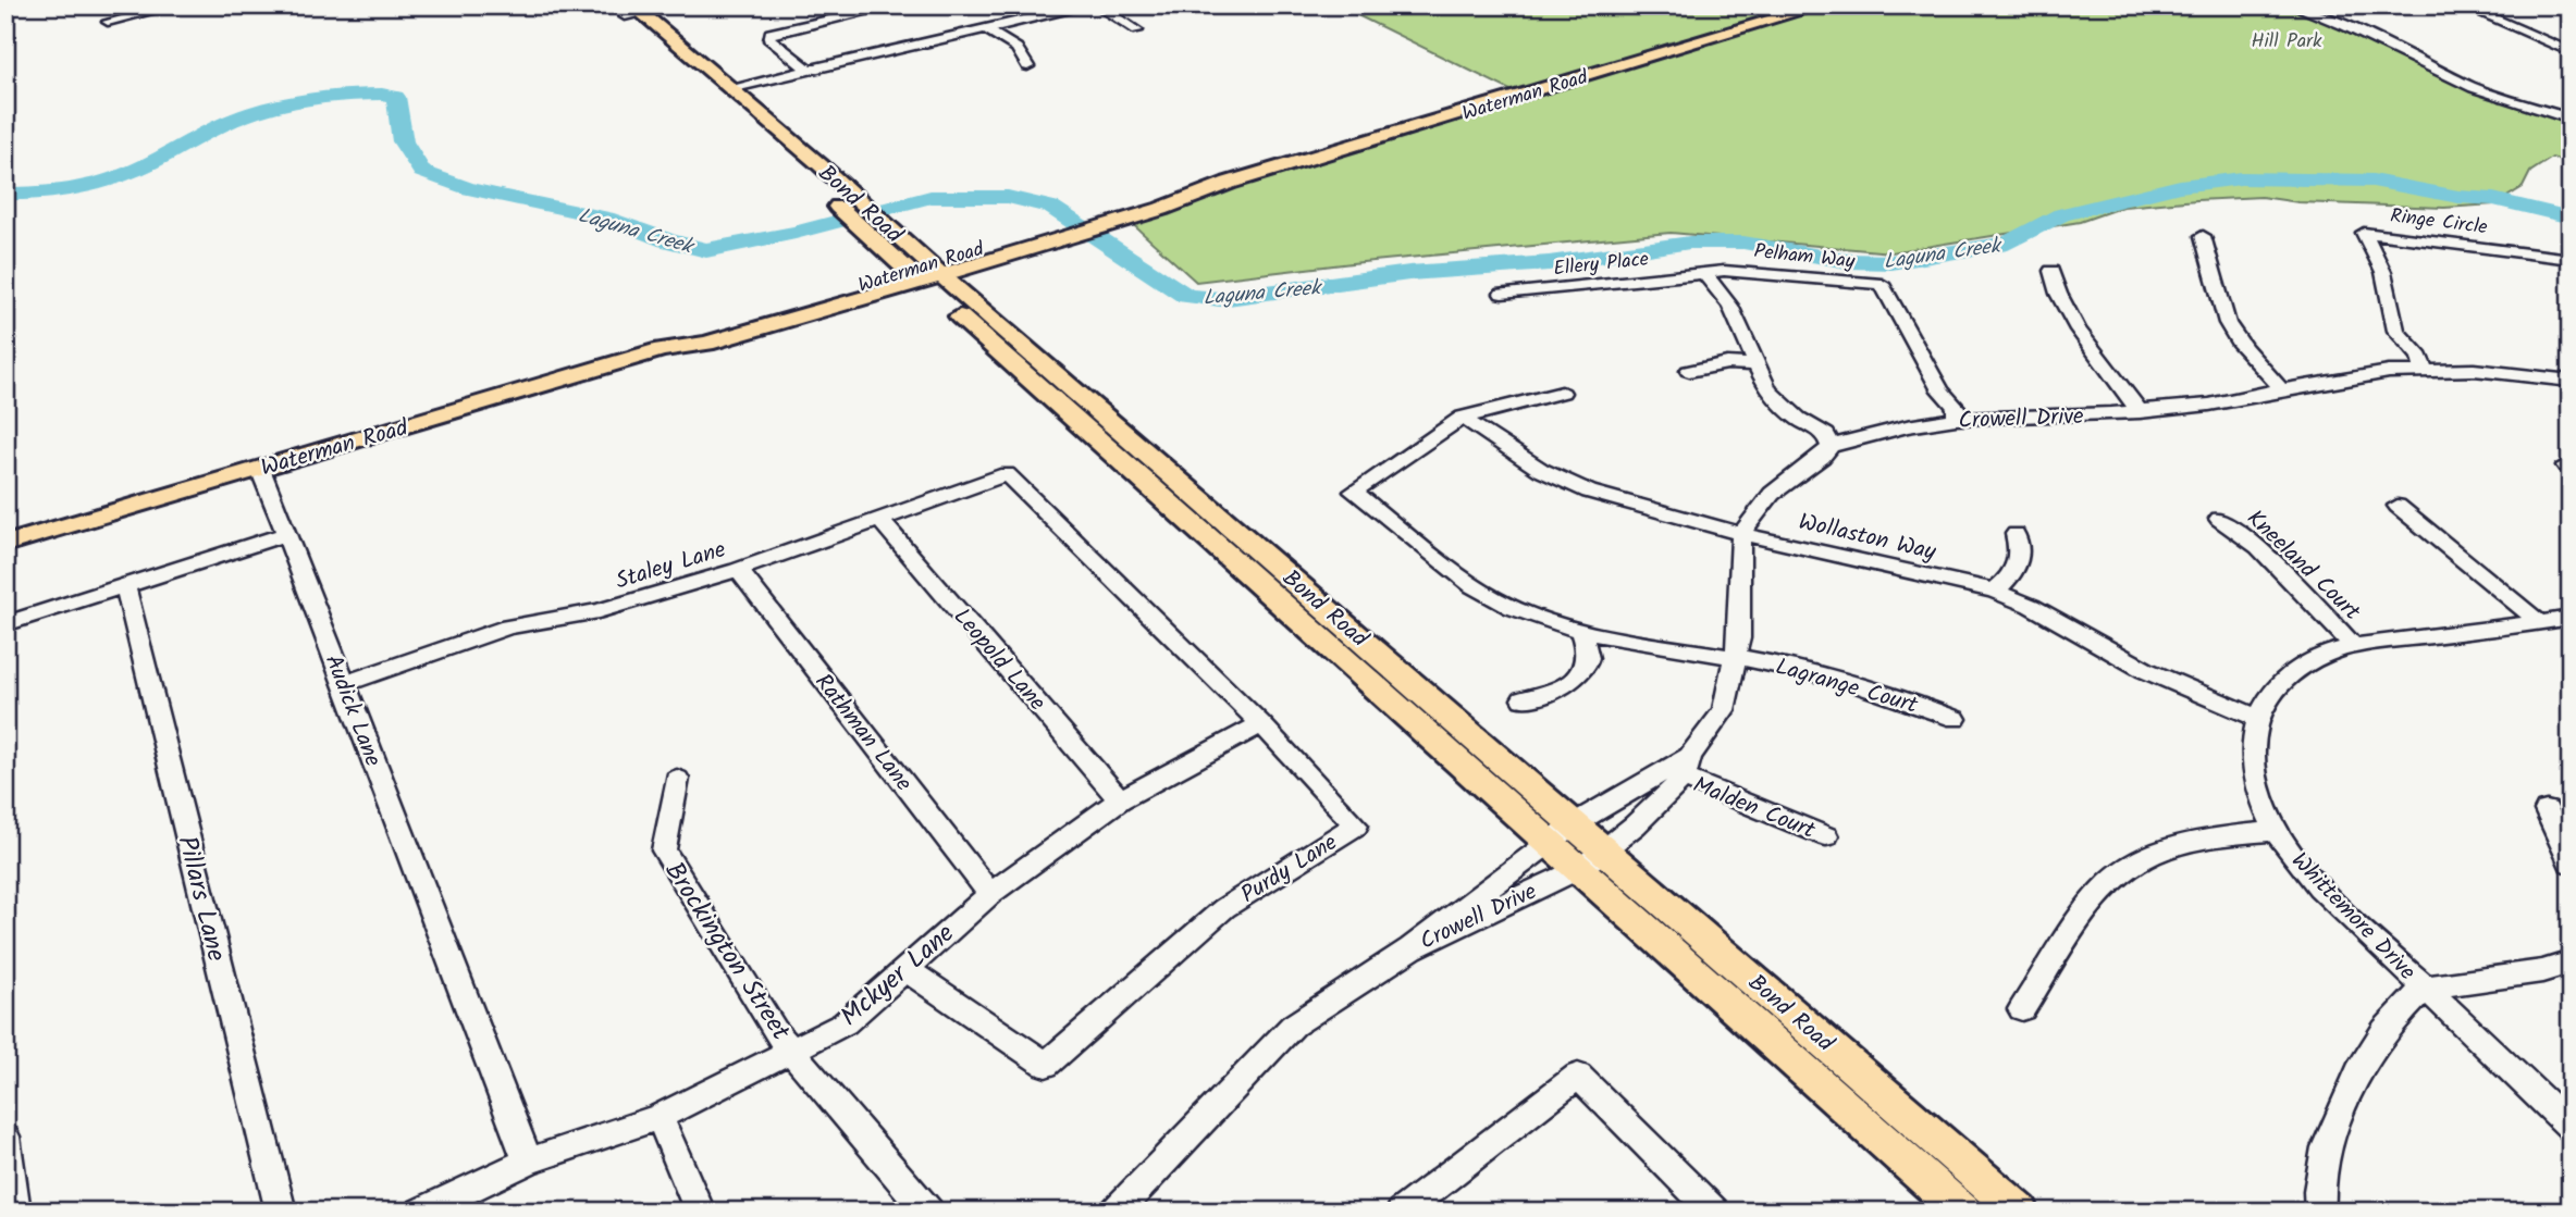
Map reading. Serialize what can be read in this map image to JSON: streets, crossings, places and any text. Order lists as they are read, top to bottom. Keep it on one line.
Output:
{"streets":{"main road":["Waterman Road","Bond Road"],"street":["Ringe Circle","Pelham Way","Ellery Place","Crowell Drive","Wollaston Way","Staley Lane","Kneeland Court","Leopold Lane","Lagrange Court","Audick Lane","Rathman Lane","Malden Court","Purdy Lane","Pillars Lane","Whittemore Drive","Brockington Street","Mckyer Lane"]},"crossings":[["Waterman Road","Bond Road"],["Waterman Road","Audick Lane"],["Bond Road","Crowell Drive"],["Ringe Circle","Crowell Drive"],["Pelham Way","Ellery Place"],["Pelham Way","Crowell Drive"],["Crowell Drive","Wollaston Way"],["Crowell Drive","Lagrange Court"],["Crowell Drive","Malden Court"],["Wollaston Way","Lagrange Court"],["Wollaston Way","Whittemore Drive"],["Staley Lane","Leopold Lane"],["Staley Lane","Audick Lane"],["Staley Lane","Rathman Lane"],["Staley Lane","Purdy Lane"],["Kneeland Court","Whittemore Drive"],["Leopold Lane","Mckyer Lane"],["Audick Lane","Mckyer Lane"],["Rathman Lane","Mckyer Lane"],["Purdy Lane","Mckyer Lane"],["Brockington Street","Mckyer Lane"]],"water":["Laguna Creek"],"parks":["Hill Park"]}
